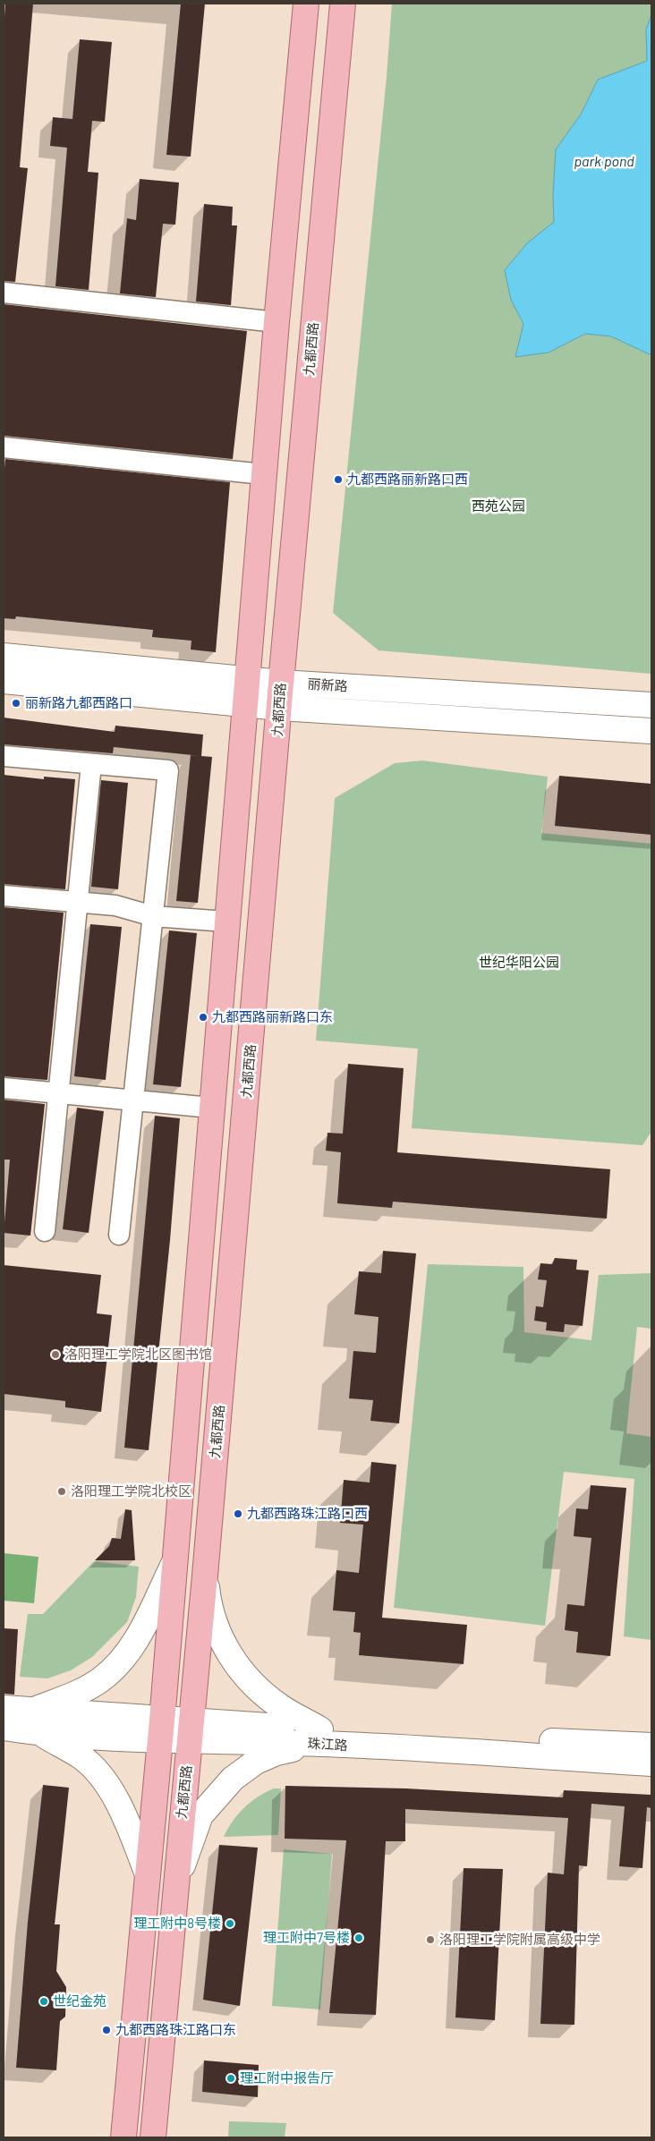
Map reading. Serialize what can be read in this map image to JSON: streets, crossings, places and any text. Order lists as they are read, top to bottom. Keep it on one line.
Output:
{"streets":{"main road":["九都西路","丽新路","珠江路"]},"crossings":[["九都西路","丽新路"],["九都西路","珠江路"]],"water":["park pond"],"parks":["西苑公园","世纪华阳公园"],"places":["九都西路丽新路口西","丽新路九都西路口","九都西路丽新路口东","洛阳理工学院北区图书馆","洛阳理工学院北校区","九都西路珠江路口西","理工附中8号楼","理工附中7号楼","洛阳理工学院附属高级中学","世纪金苑","九都西路珠江路口东","理工附中报告厅"]}
